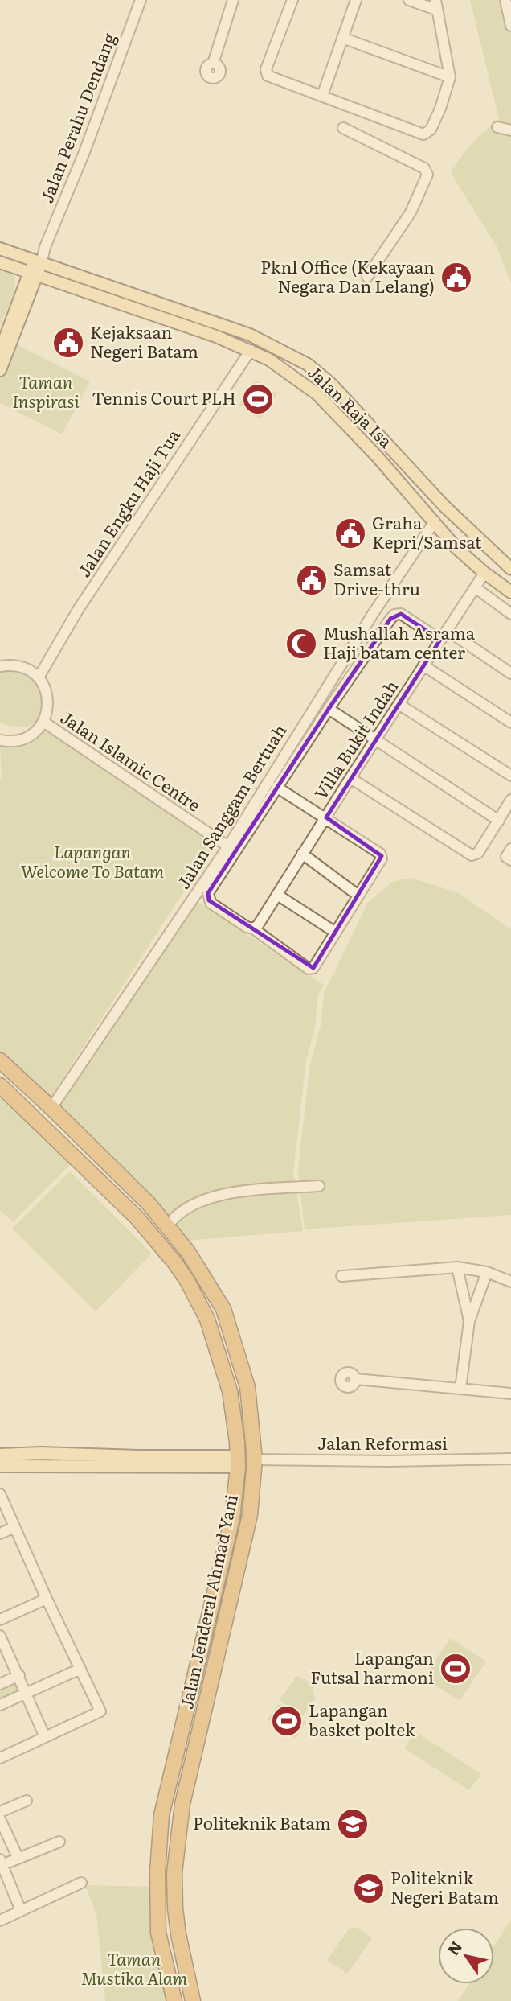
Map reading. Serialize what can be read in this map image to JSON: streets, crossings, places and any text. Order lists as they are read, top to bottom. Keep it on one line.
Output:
{"streets":{"highway":["Jalan Jenderal Ahmad Yani"],"main road":["Jalan Raja Isa"],"street":["Jalan Perahu Dendang","Jalan Engku Haji Tua","Villa Bukit Indah","Jalan Islamic Centre","Jalan Sanggam Bertuah","Jalan Reformasi"]},"crossings":[["Jalan Perahu Dendang","Jalan Raja Isa"],["Jalan Raja Isa","Jalan Engku Haji Tua"],["Jalan Raja Isa","Villa Bukit Indah"],["Jalan Raja Isa","Jalan Sanggam Bertuah"],["Jalan Islamic Centre","Jalan Sanggam Bertuah"],["Jalan Sanggam Bertuah","Jalan Jenderal Ahmad Yani"],["Jalan Reformasi","Jalan Jenderal Ahmad Yani"]],"parks":["Taman Inspirasi","Lapangan Welcome To Batam","Taman Mustika Alam"],"places":{"public building":["Pknl Office (Kekayaan Negara Dan Lelang)","Kejaksaan Negeri Batam","Graha Kepri/Samsat","Samsat Drive-thru"],"sports":["Tennis Court PLH","Lapangan Futsal harmoni","Lapangan basket poltek"],"mosque":["Mushallah Asrama Haji batam center"],"school or university":["Politeknik Batam","Politeknik Negeri Batam"]},"north":"top left"}
